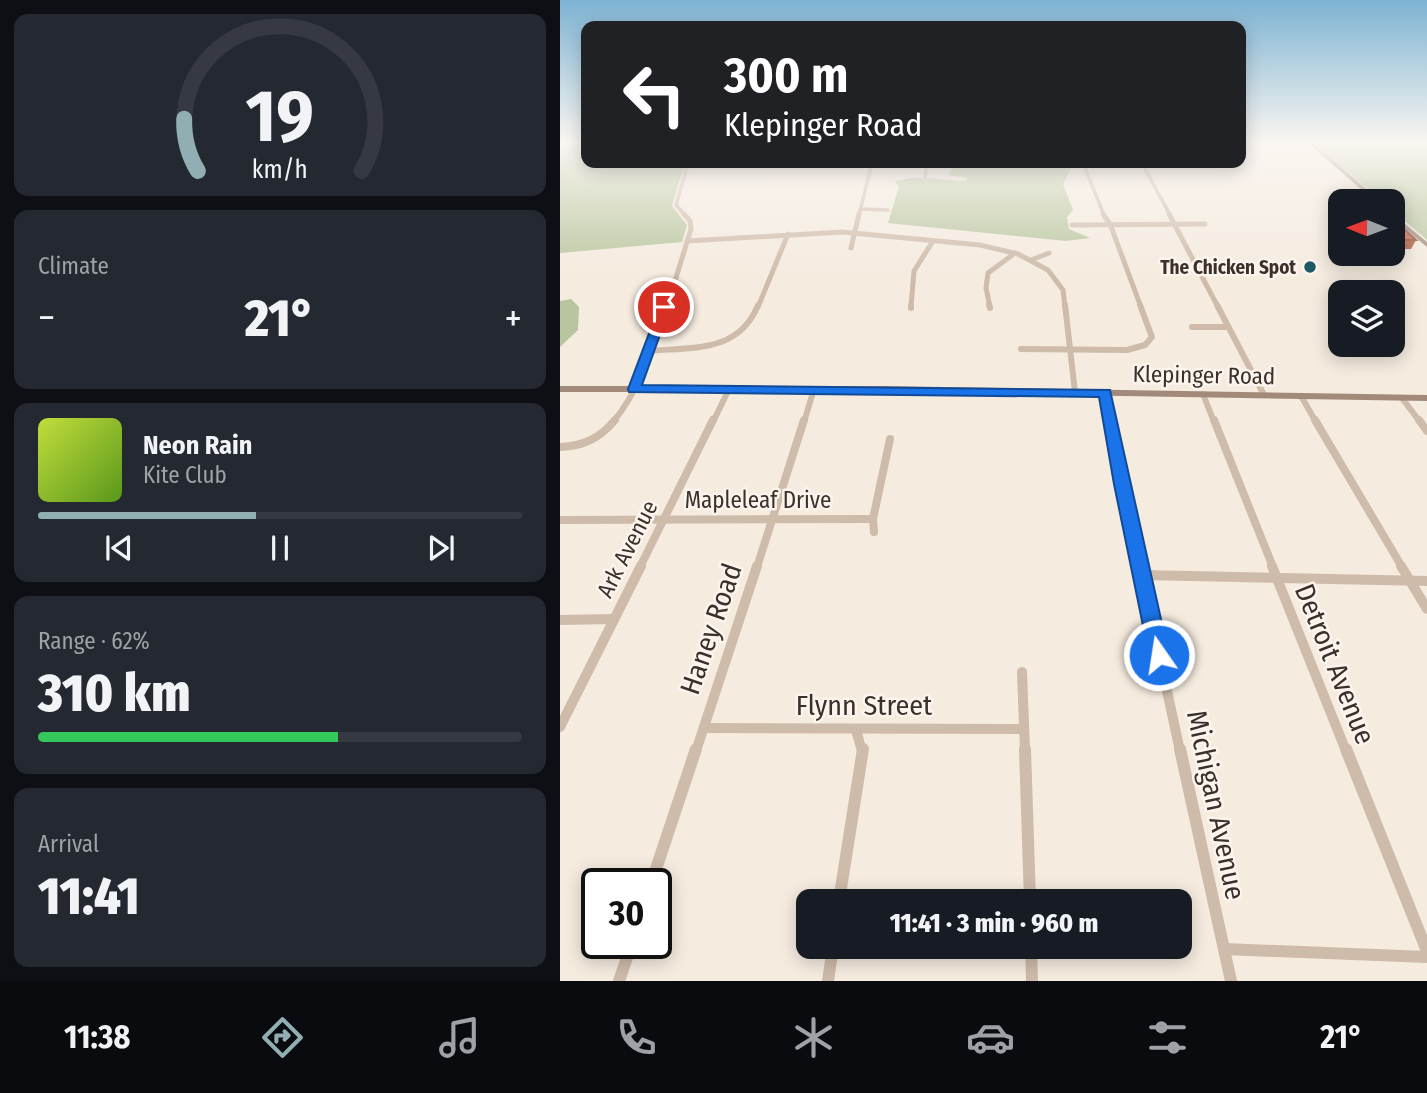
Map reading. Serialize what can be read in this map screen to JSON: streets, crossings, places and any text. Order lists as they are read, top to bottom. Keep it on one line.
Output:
{"streets":{"street":["Klepinger Road","Mapleleaf Drive","Ark Avenue","Haney Road","Detroit Avenue","Flynn Street","Michigan Avenue"]},"crossings":[["Klepinger Road","Ark Avenue"],["Klepinger Road","Haney Road"],["Klepinger Road","Detroit Avenue"],["Klepinger Road","Michigan Avenue"],["Mapleleaf Drive","Ark Avenue"],["Mapleleaf Drive","Haney Road"],["Haney Road","Flynn Street"]],"places":["The Chicken Spot"],"north":"left","page":{"turn":["300 m","Klepinger Road"],"tile":["Climate",["Range · 62%","310 km"],["Arrival","11:41"]],"heat":["−","21°","+"],"song":["Neon Rain","Kite Club"],"limit":"30","trip":"11:41 · 3 min · 960 m","tabs":["11:38","21°"],"gauge":["19","km/h"]}}
